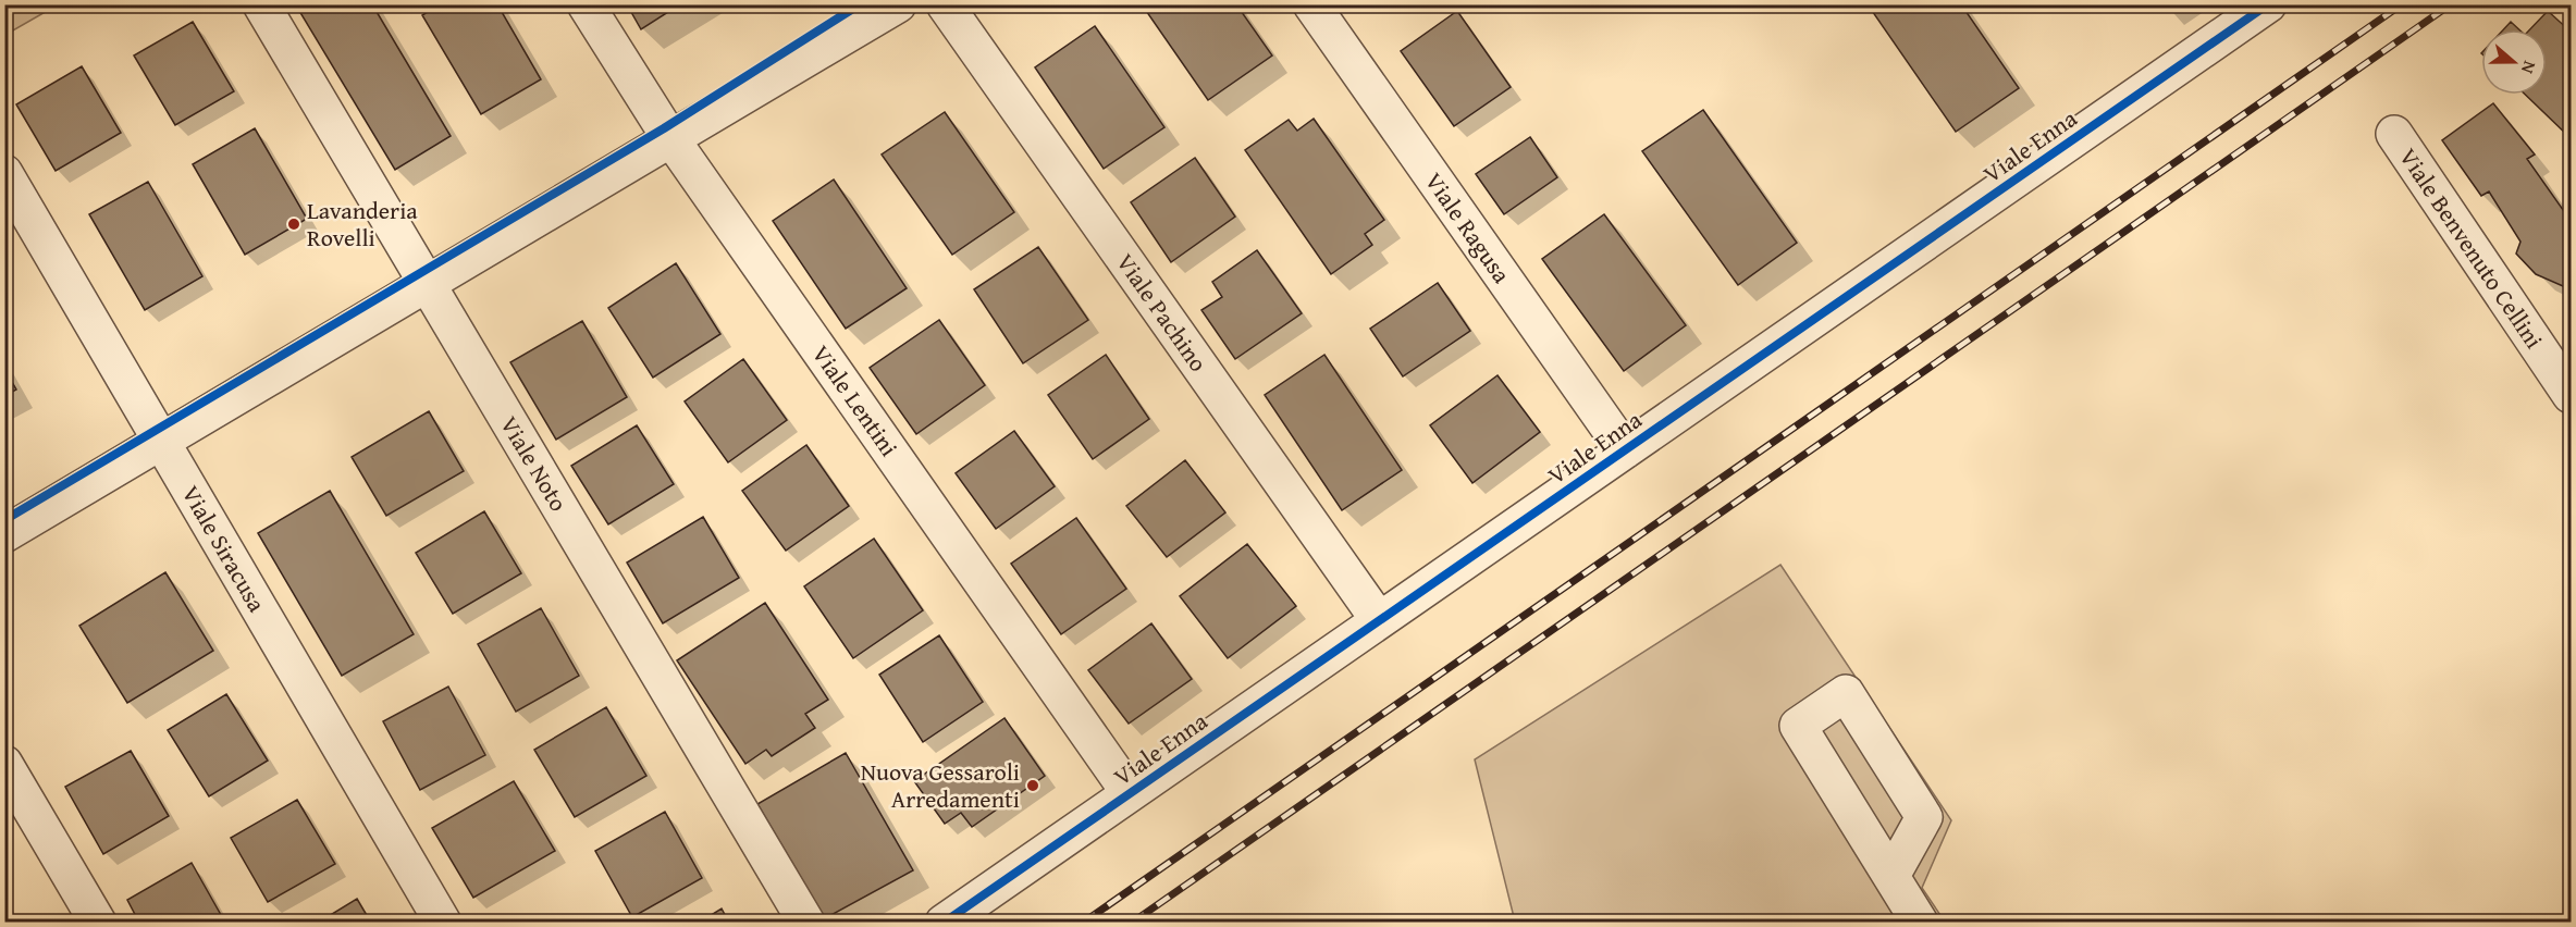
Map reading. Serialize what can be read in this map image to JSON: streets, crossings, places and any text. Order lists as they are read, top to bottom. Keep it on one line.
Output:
{"streets":{"street":["Viale Enna","Viale Ragusa","Viale Benvenuto Cellini","Viale Pachino","Viale Lentini","Viale Noto","Viale Siracusa"]},"crossings":[["Viale Enna","Viale Ragusa"],["Viale Enna","Viale Pachino"],["Viale Enna","Viale Lentini"]],"places":["Lavanderia Rovelli","Nuova Gessaroli Arredamenti"],"north":"right"}
